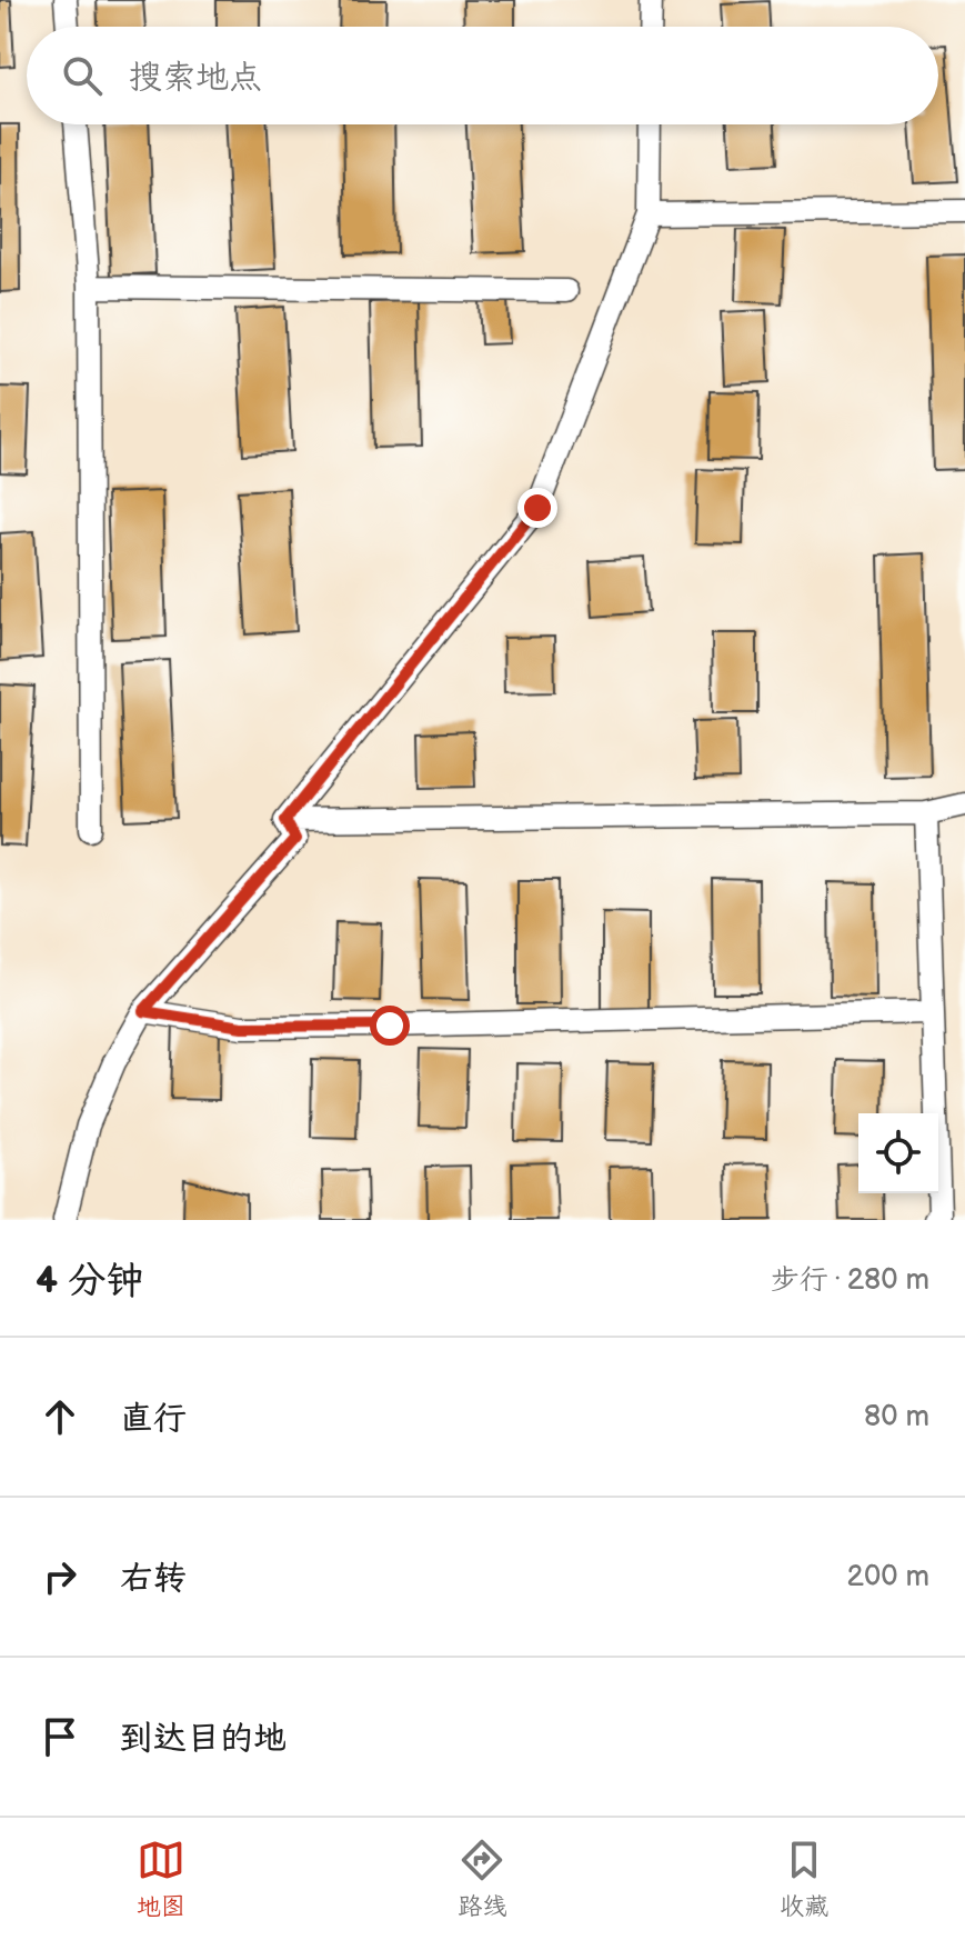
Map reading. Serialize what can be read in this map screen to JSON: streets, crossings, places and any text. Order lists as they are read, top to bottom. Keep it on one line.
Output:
{"page":{"search":"搜索地点","heading":["4 分钟","步行 · 280 m"],"list":[["直行","80 m"],["右转","200 m"],"到达目的地"],"nav":["地图","路线","收藏"]}}
